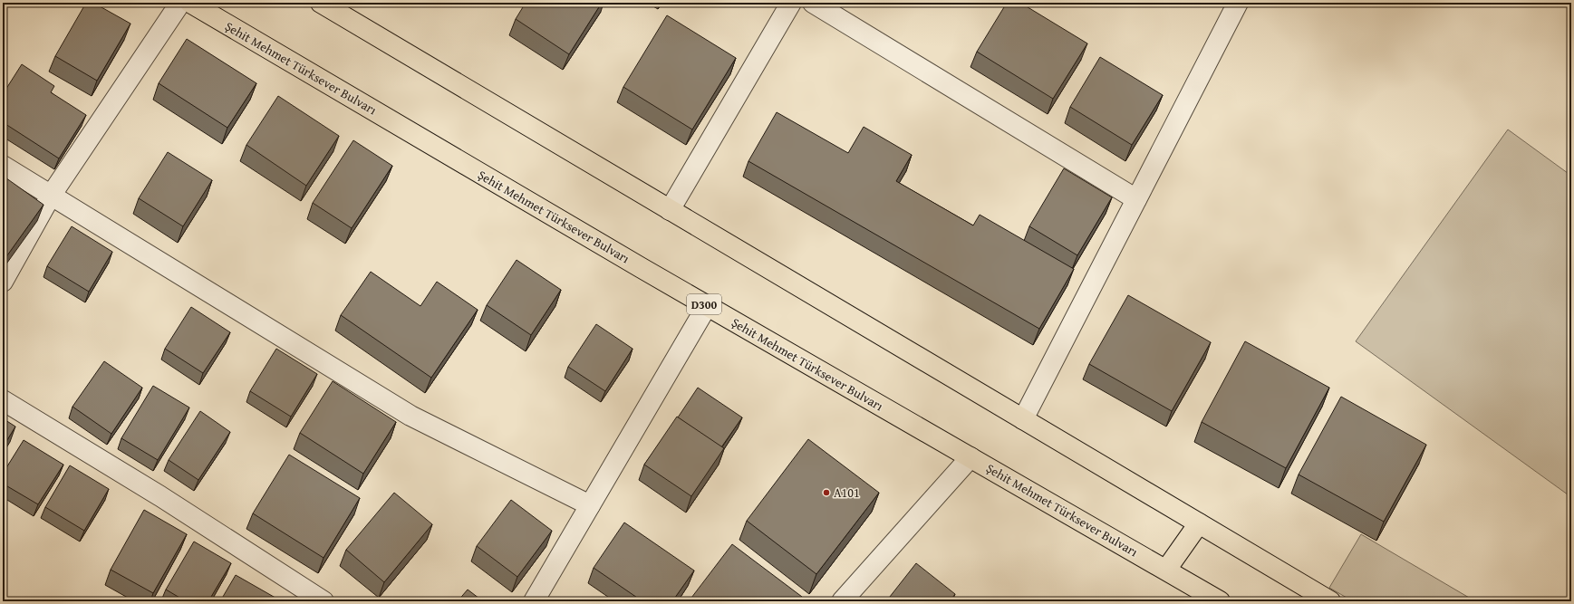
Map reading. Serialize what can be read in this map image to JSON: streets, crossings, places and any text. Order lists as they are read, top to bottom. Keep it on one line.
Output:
{"streets":{"highway":["Şehit Mehmet Türksever Bulvarı","D300"]},"places":["A101"]}
